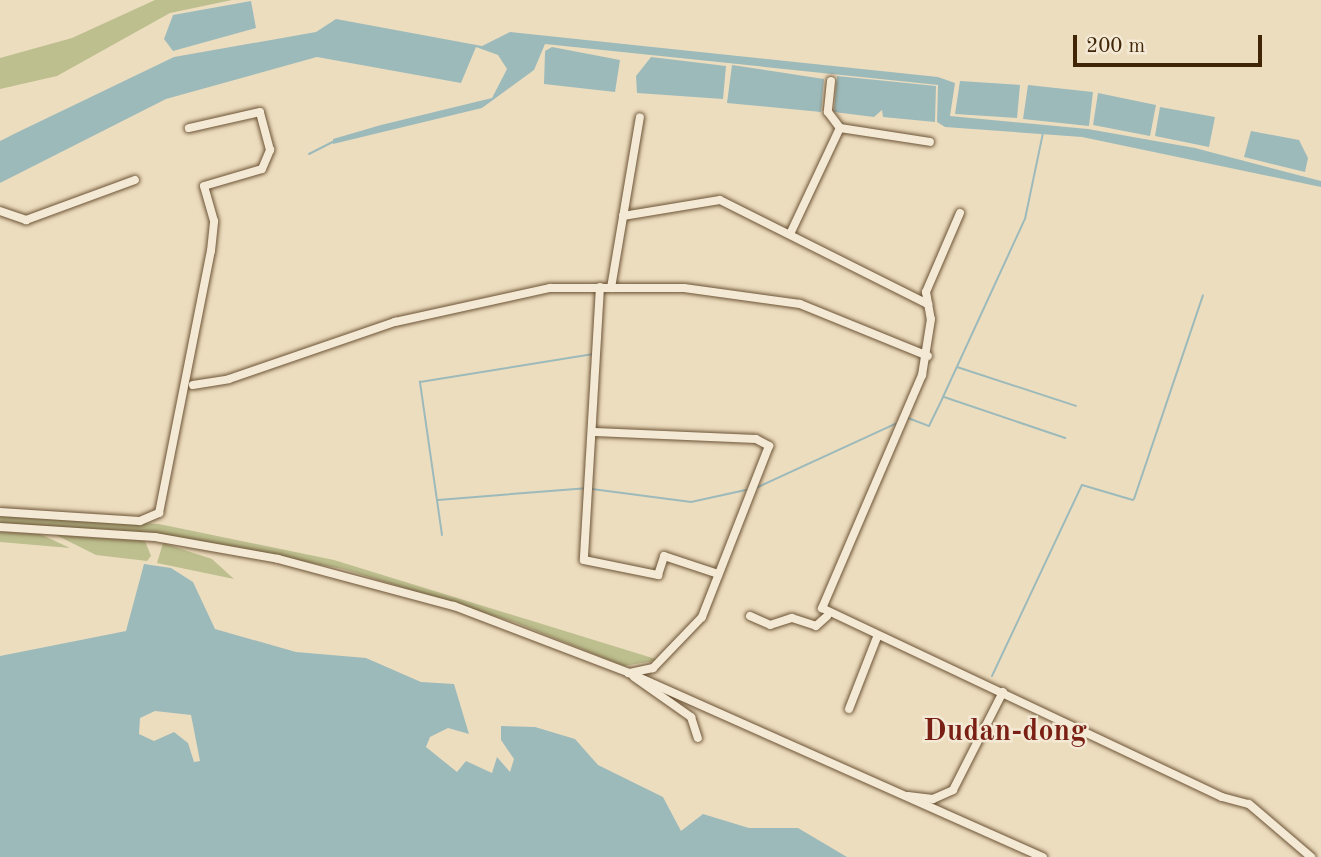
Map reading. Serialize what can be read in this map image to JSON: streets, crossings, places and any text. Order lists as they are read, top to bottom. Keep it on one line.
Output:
{"districts":["Dudan-dong"],"scale_bar":"200 m"}
